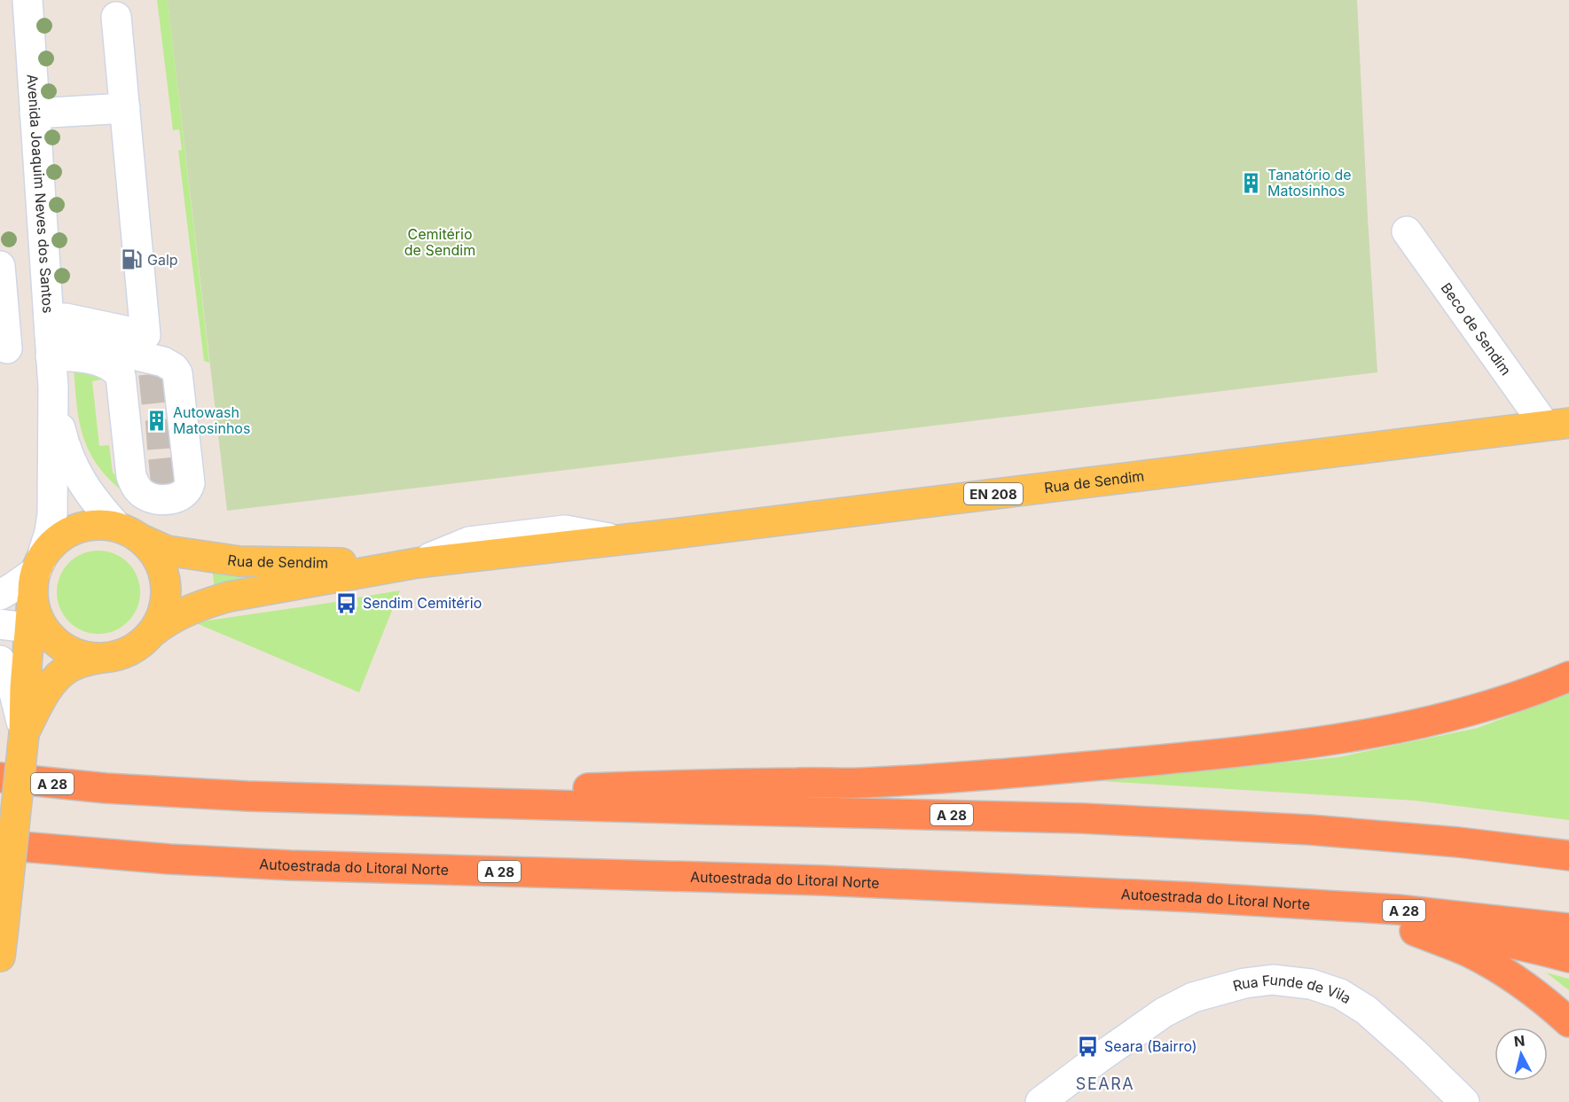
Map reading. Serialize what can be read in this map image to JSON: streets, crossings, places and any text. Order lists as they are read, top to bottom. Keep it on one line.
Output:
{"streets":{"highway":["A 28","Autoestrada do Litoral Norte"],"main road":["Rua de Sendim","EN 208"],"street":["Avenida Joaquim Neves dos Santos","Beco de Sendim","Rua Funde de Vila"]},"crossings":[["Avenida Joaquim Neves dos Santos","Rua de Sendim"],["Beco de Sendim","Rua de Sendim"]],"districts":["SEARA"],"parks":["Cemitério de Sendim"],"places":{"building":["Tanatório de Matosinhos","Autowash Matosinhos"],"fuel station":["Galp"],"bus stop":["Sendim Cemitério","Seara (Bairro)"]},"north":"top"}
